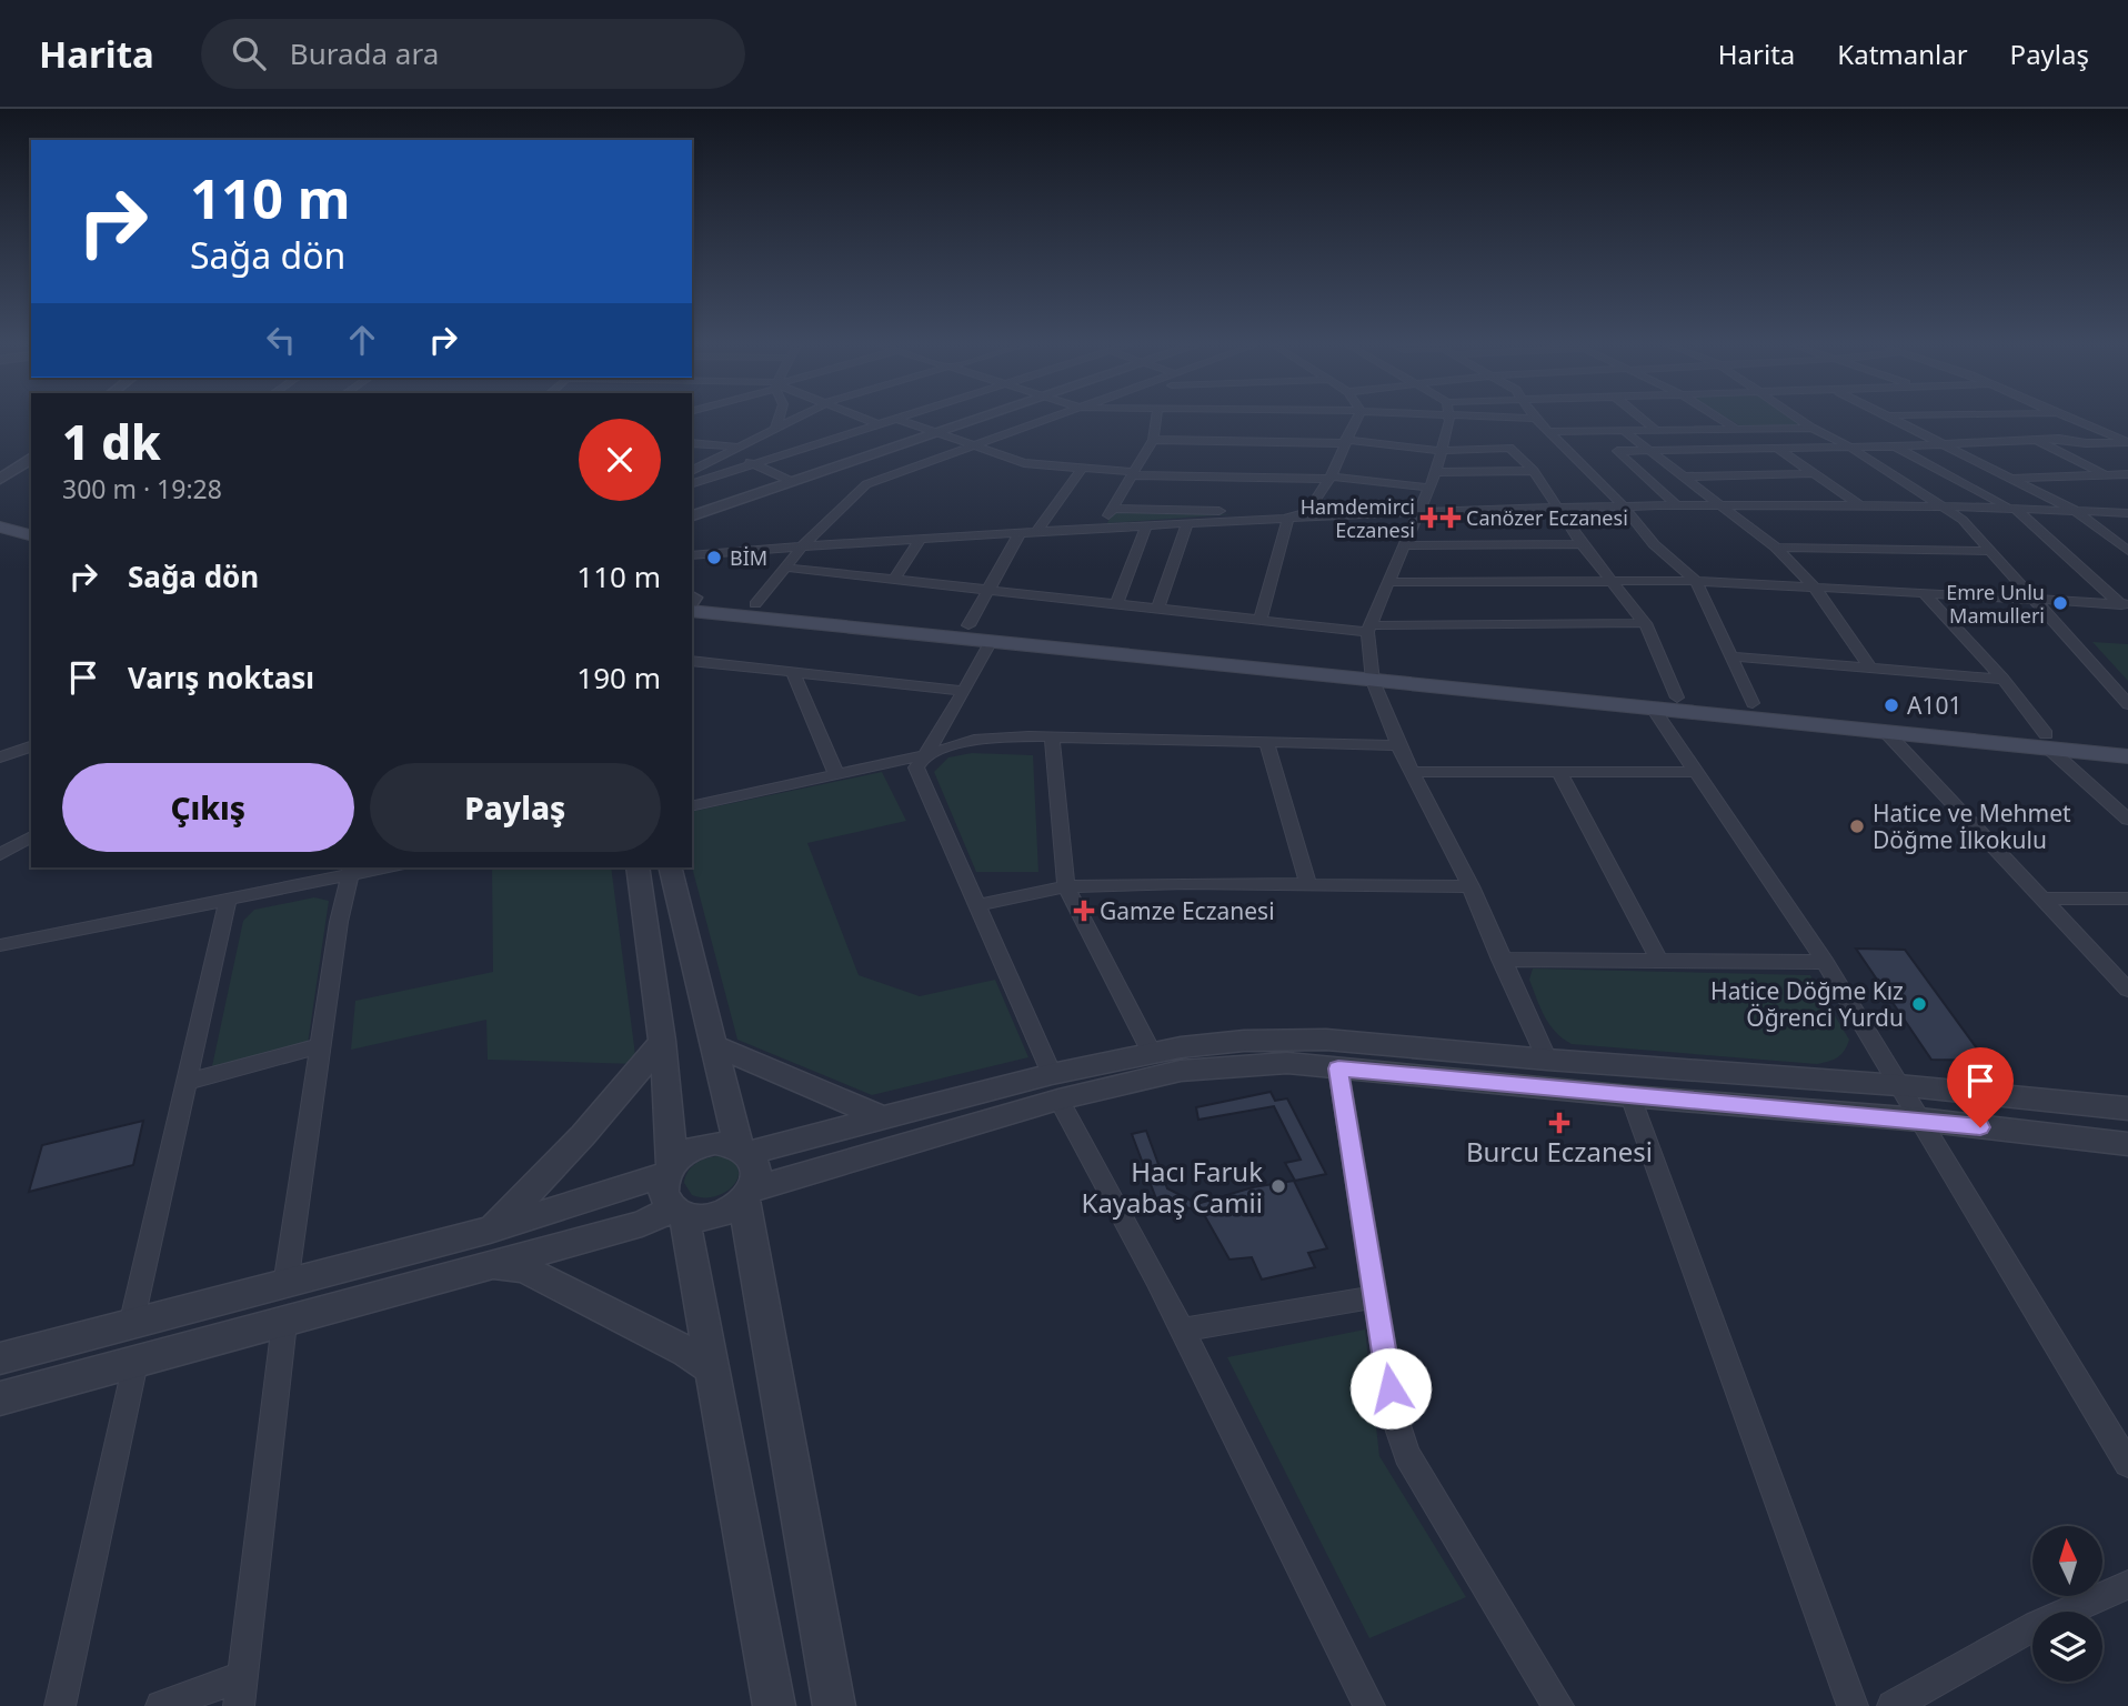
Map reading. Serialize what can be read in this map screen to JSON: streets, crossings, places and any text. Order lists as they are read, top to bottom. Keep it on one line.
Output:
{"places":{"health":["Hamdemirci Eczanesi","Canözer Eczanesi","Gamze Eczanesi","Burcu Eczanesi"],"other":["BİM","Emre Unlu Mamulleri","A101","Hatice ve Mehmet Döğme İlkokulu","Hatice Döğme Kız Öğrenci Yurdu","Hacı Faruk Kayabaş Camii"]},"north":"top","page":{"header":"Harita","search":"Burada ara","nav":["Harita","Katmanlar","Paylaş"],"turn":["110 m","Sağa dön"],"heading":["1 dk","300 m · 19:28"],"list":[{"name":"Sağa dön","value":"110 m"},{"name":"Varış noktası","value":"190 m"}],"buttons":["Çıkış","Paylaş"]}}
